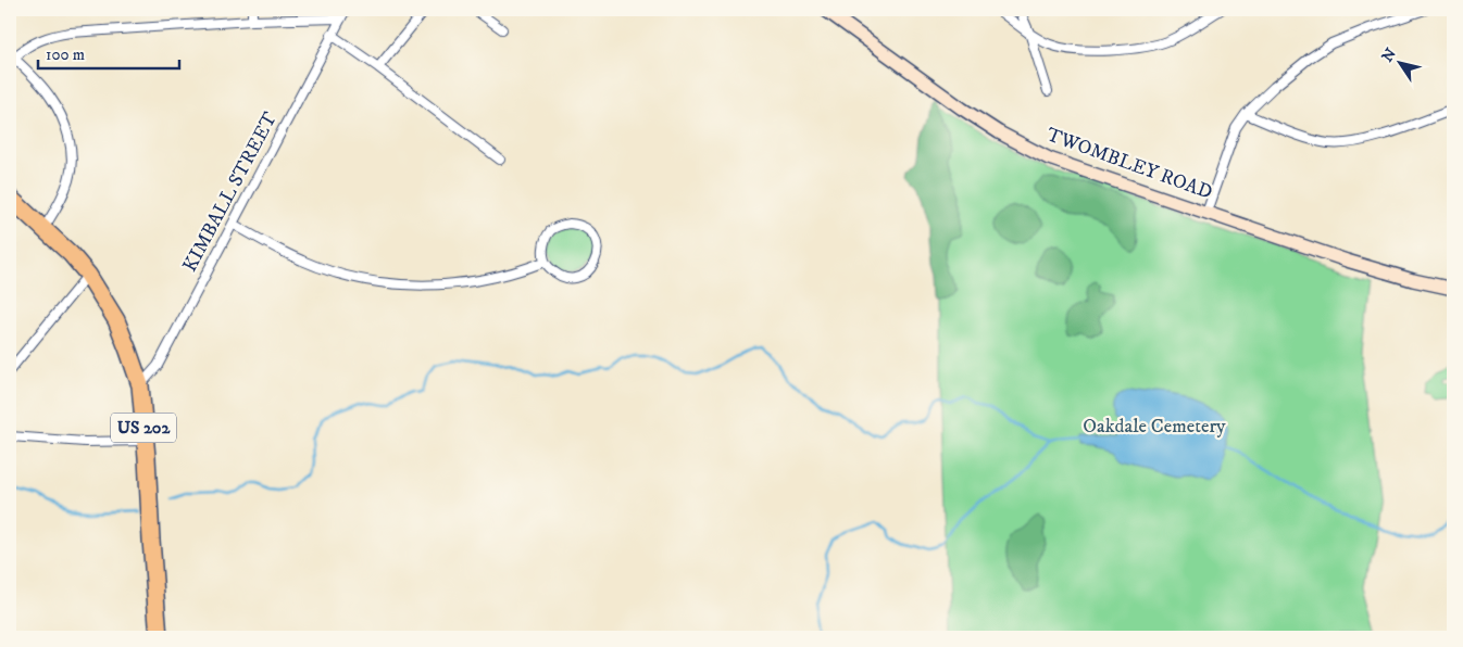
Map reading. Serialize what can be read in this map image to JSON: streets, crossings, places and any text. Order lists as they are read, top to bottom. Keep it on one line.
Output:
{"streets":{"highway":["US 202"],"street":["TWOMBLEY ROAD","KIMBALL STREET"]},"crossings":[["KIMBALL STREET","US 202"]],"parks":["Oakdale Cemetery"],"scale_bar":"100 m","north":"top left"}
